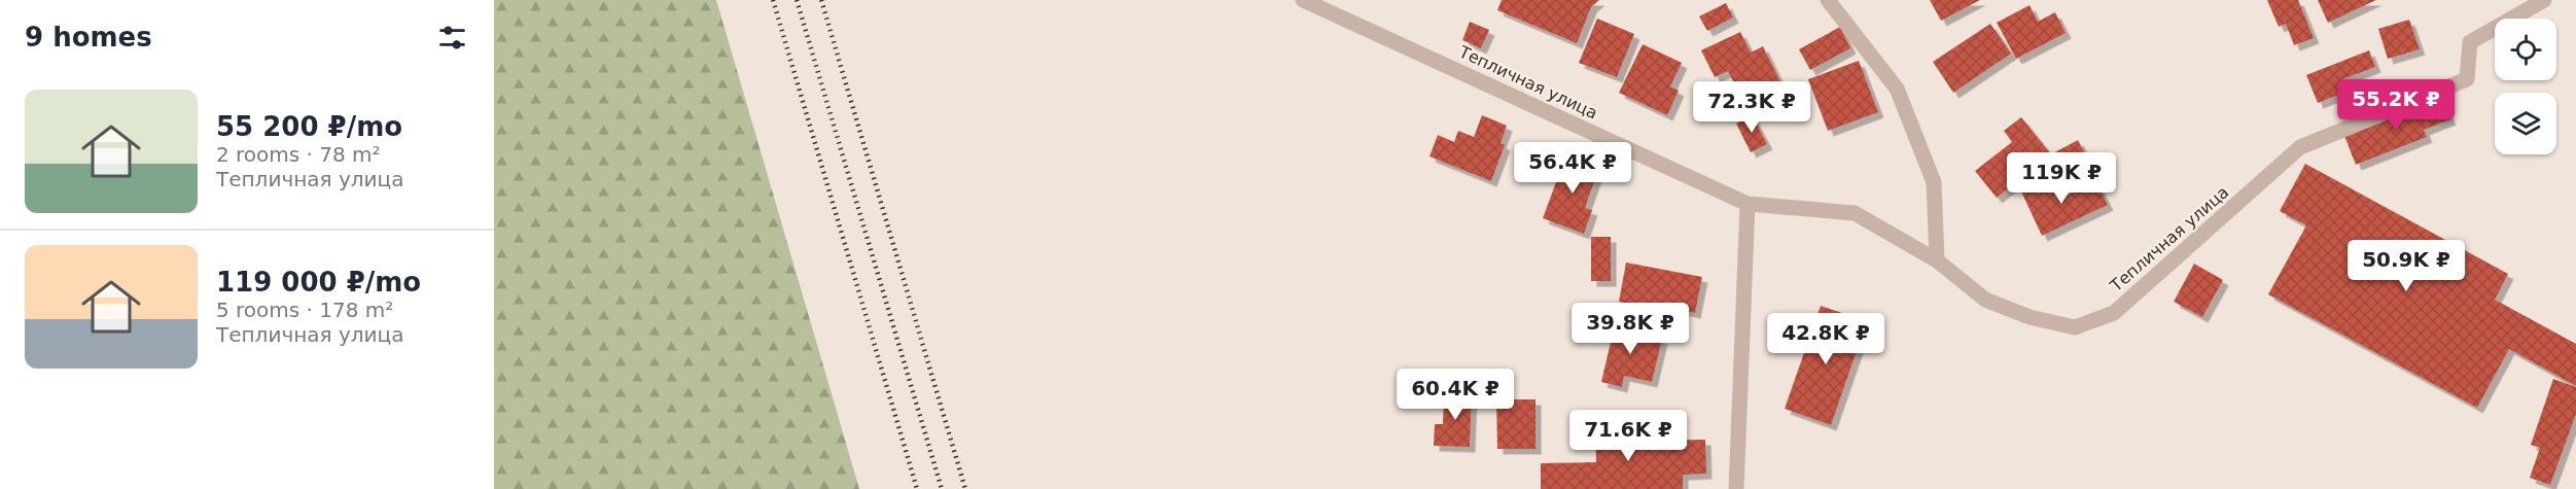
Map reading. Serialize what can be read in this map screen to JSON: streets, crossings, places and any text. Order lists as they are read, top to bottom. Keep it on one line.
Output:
{"streets":{"street":["Тепличная улица"]},"page":{"heading":"9 homes","list":[{"name":"55 200 ₽/mo","note":"2 rooms · 78 m² · Тепличная улица"},{"name":"119 000 ₽/mo","note":"5 rooms · 178 m² · Тепличная улица"}],"price":["55.2K ₽","72.3K ₽","56.4K ₽","119K ₽","50.9K ₽","39.8K ₽","42.8K ₽","60.4K ₽","71.6K ₽"]}}
